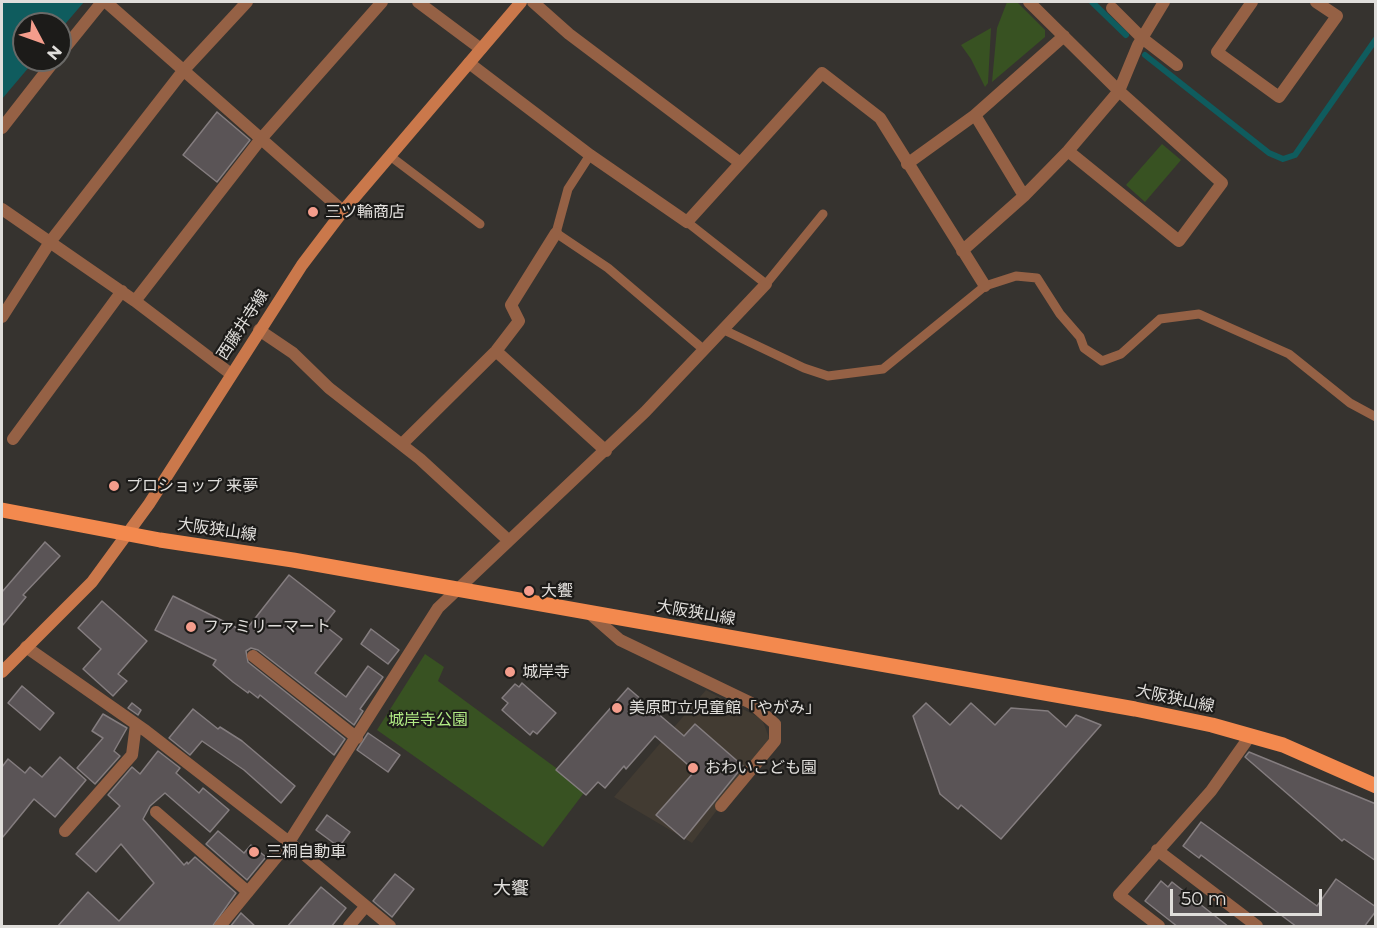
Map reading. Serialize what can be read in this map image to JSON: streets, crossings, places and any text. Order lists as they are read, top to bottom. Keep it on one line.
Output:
{"streets":{"main road":["西藤井寺線","大阪狭山線"]},"crossings":[["西藤井寺線","大阪狭山線"]],"districts":["大饗"],"parks":["城岸寺公園"],"places":["三ツ輪商店","プロショップ 来夢","大饗","ファミリーマート","城岸寺","美原町立児童館「やがみ」","おわいこども園","三桐自動車"],"scale_bar":"50 m","north":"bottom right"}
